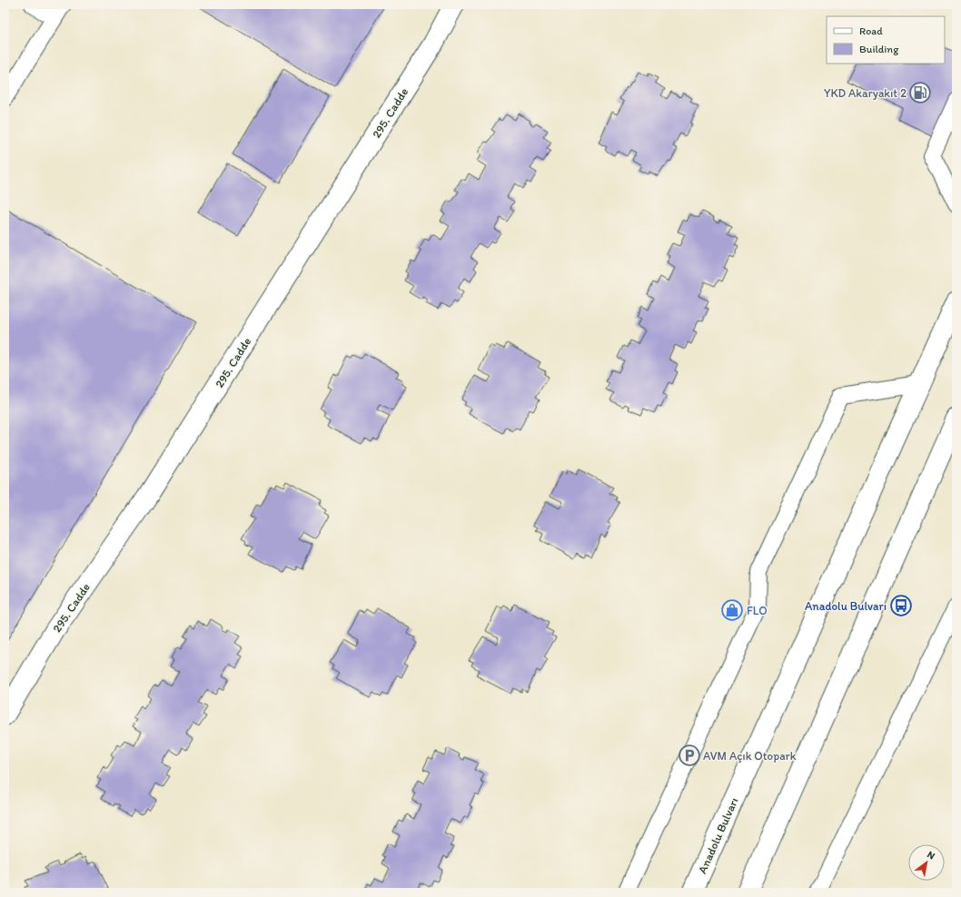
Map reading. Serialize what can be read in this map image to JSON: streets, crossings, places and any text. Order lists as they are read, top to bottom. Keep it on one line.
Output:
{"streets":{"main road":["295. Cadde","Anadolu Bulvarı"]},"places":{"fuel station":["YKD Akaryakıt 2"],"bus stop":["Anadolu Bulvarı"],"shop":["FLO"],"parking":["AVM Açık Otopark"]},"legend":["Road","Building"],"north":"top right"}
